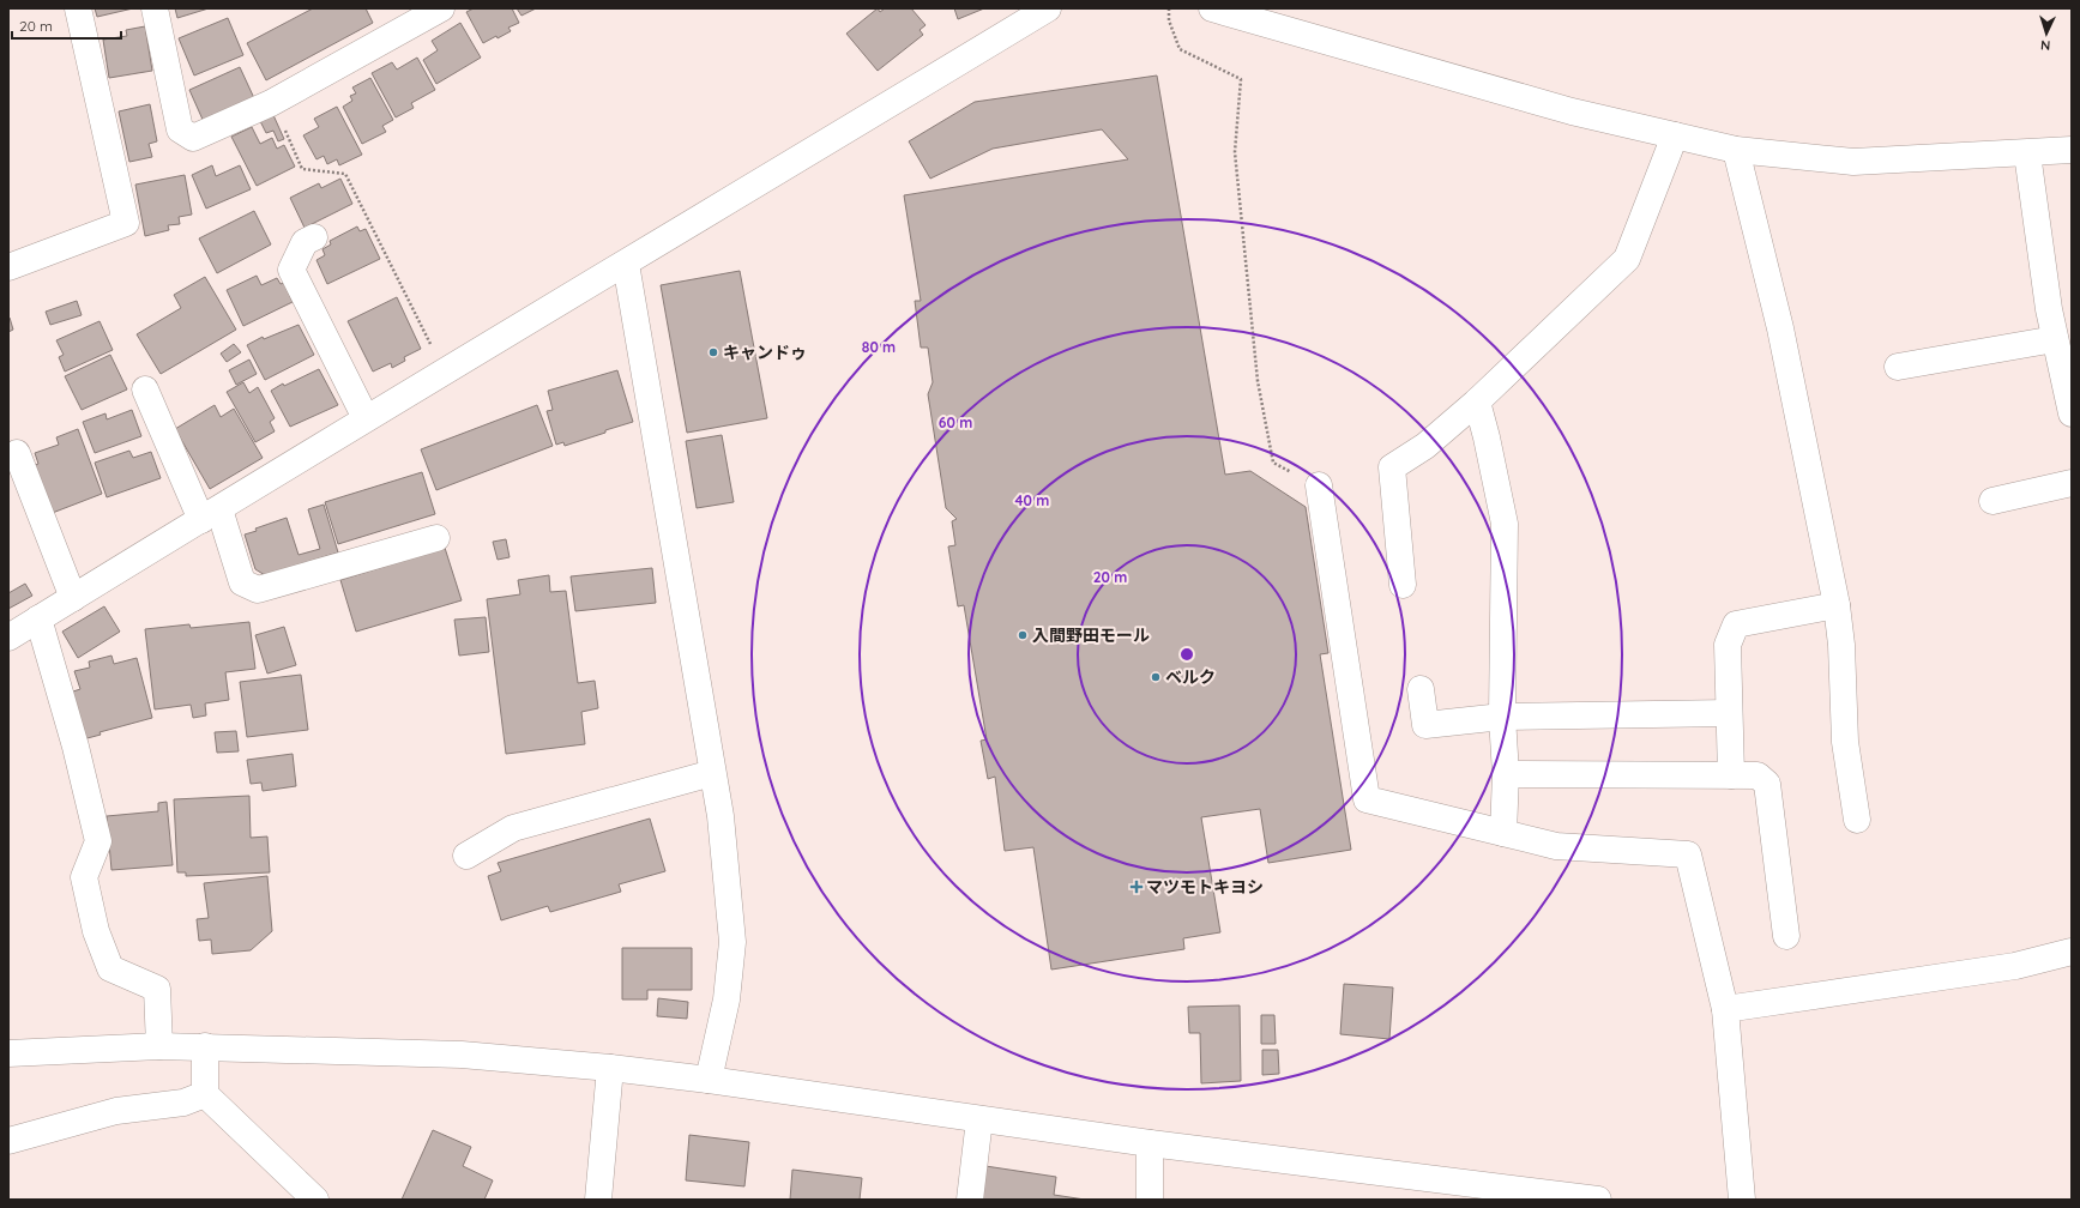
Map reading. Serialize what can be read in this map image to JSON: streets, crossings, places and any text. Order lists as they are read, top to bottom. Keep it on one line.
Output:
{"places":{"other":["キャンドゥ","入間野田モール","ベルク"],"health":["マツモトキヨシ"]},"scale_bar":"20 m","north":"bottom","rings":["80 m","60 m","40 m","20 m"]}
